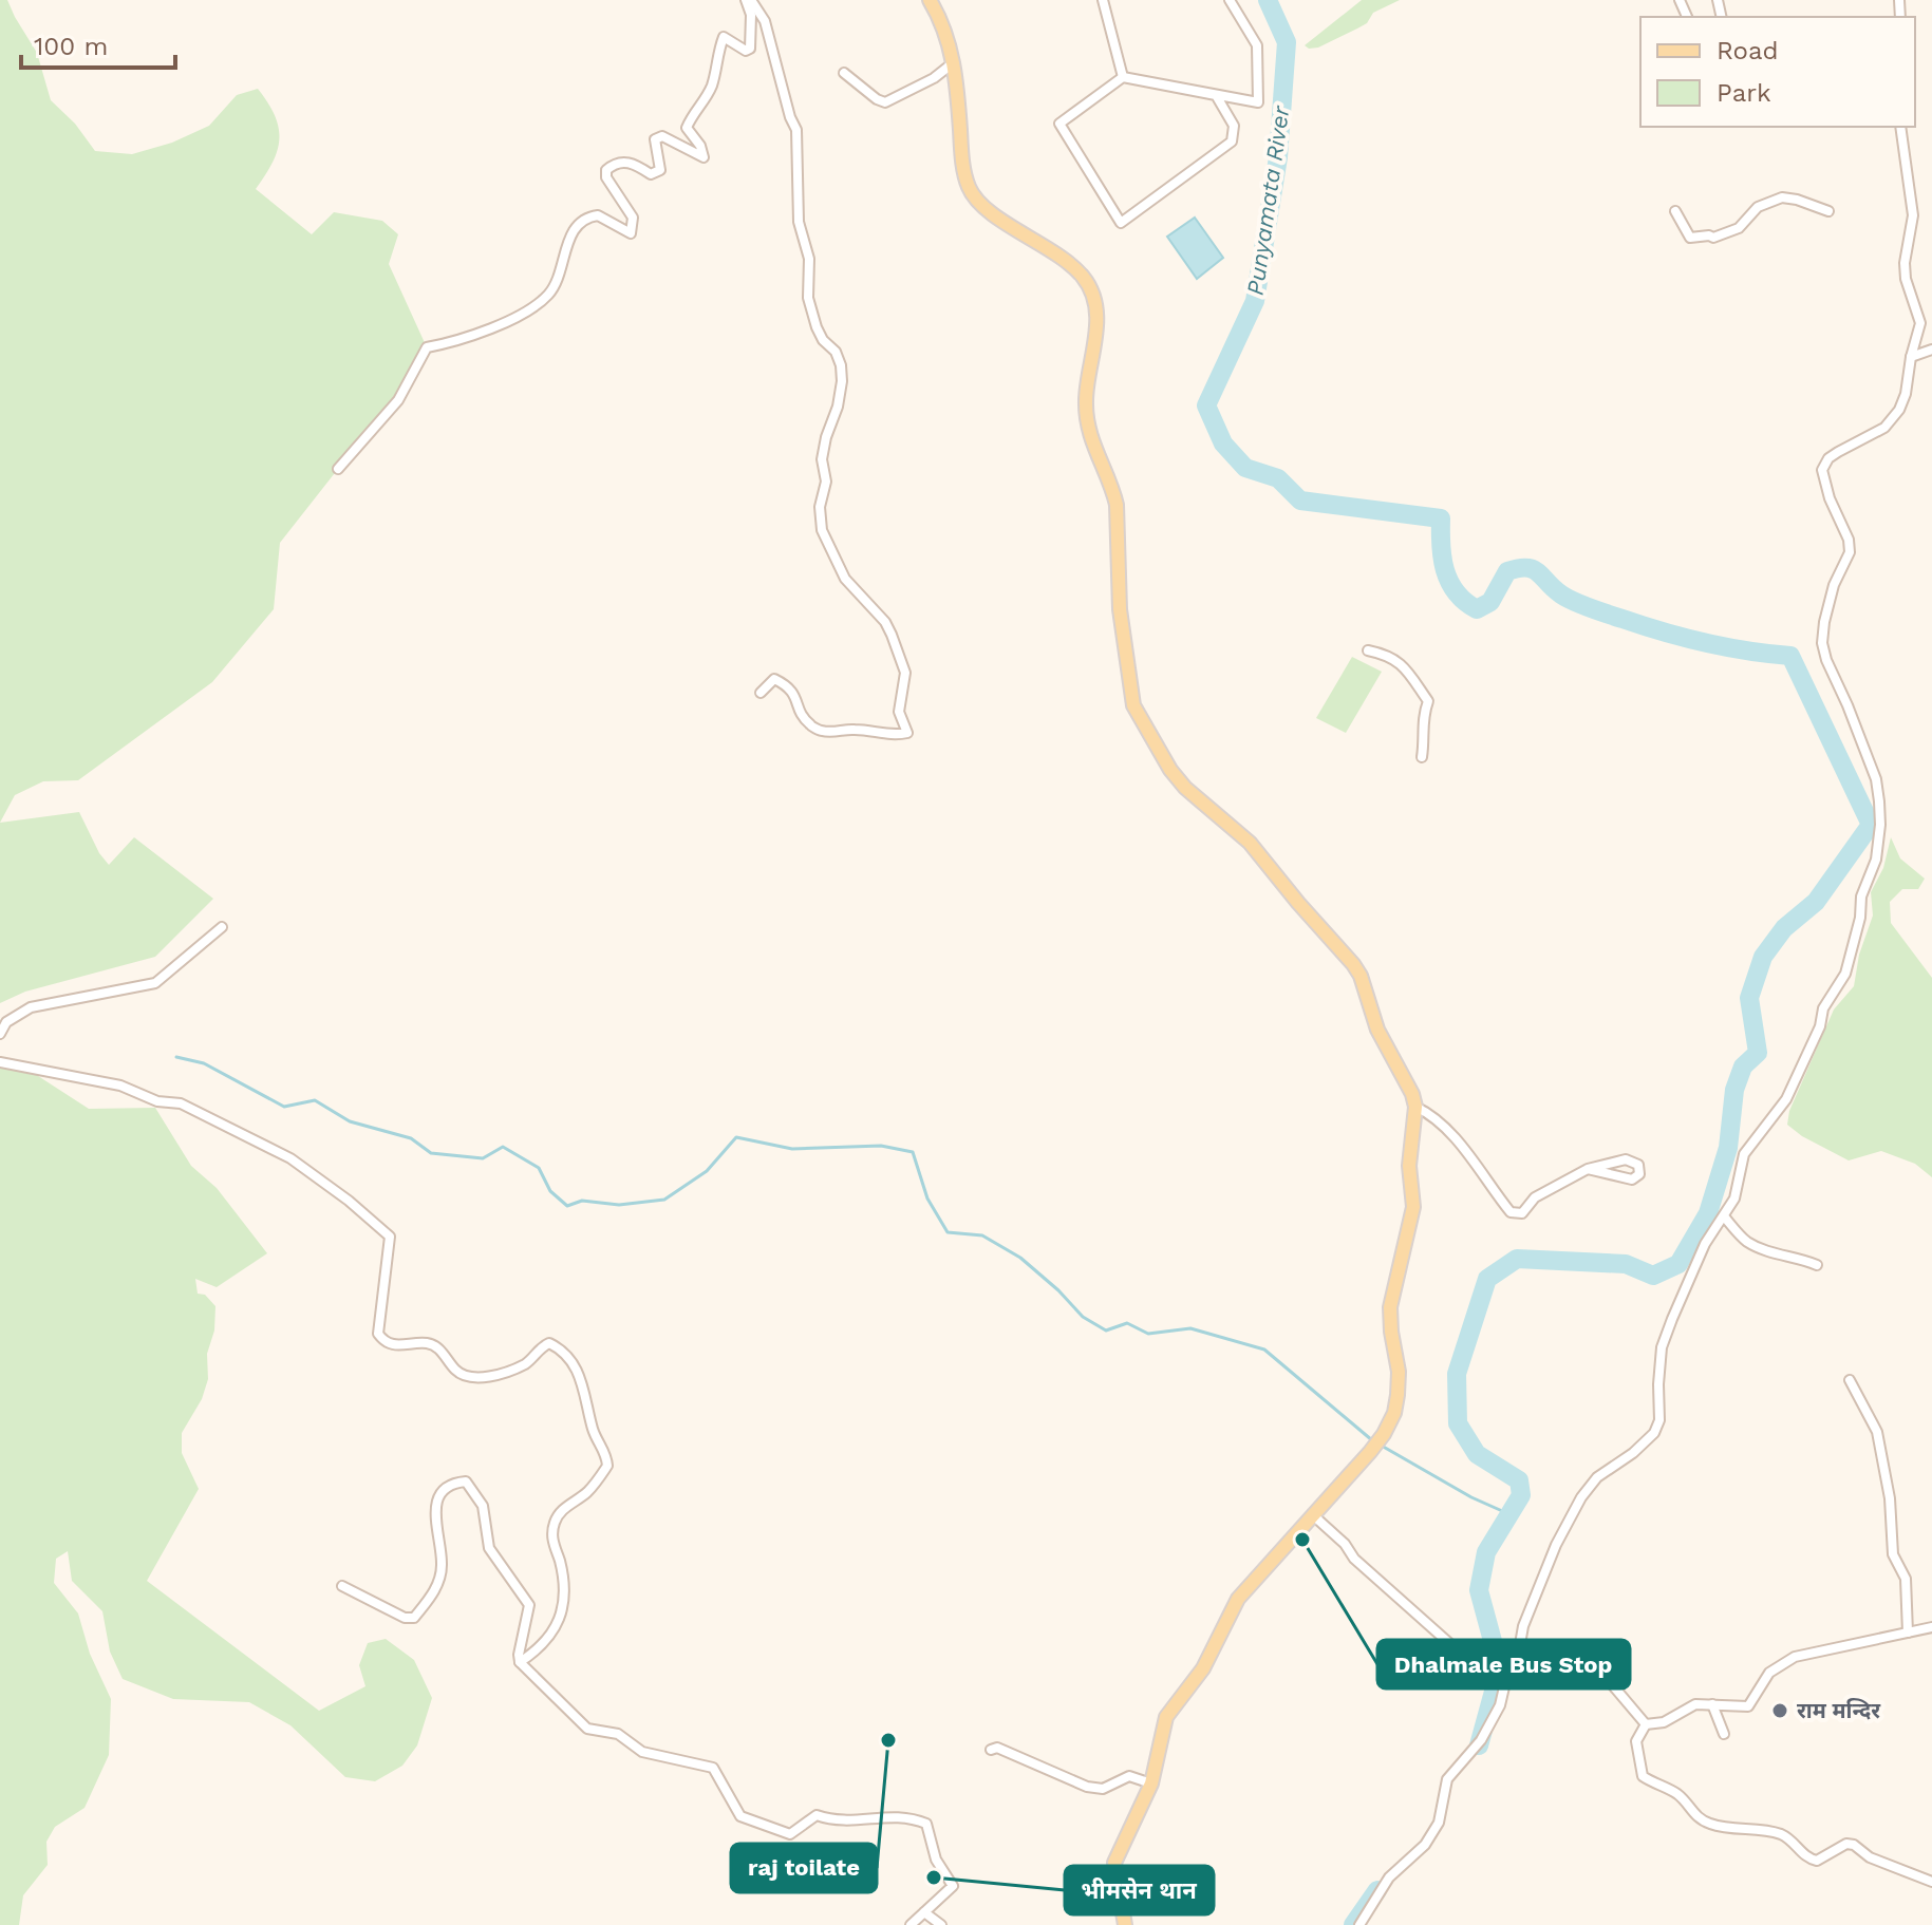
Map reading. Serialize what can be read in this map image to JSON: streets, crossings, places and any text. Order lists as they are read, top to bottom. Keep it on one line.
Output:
{"water":["Punyamata River"],"places":["Dhalmale Bus Stop","राम मन्दिर","raj toilate","भीमसेन थान"],"legend":["Road","Park"],"scale_bar":"100 m"}
